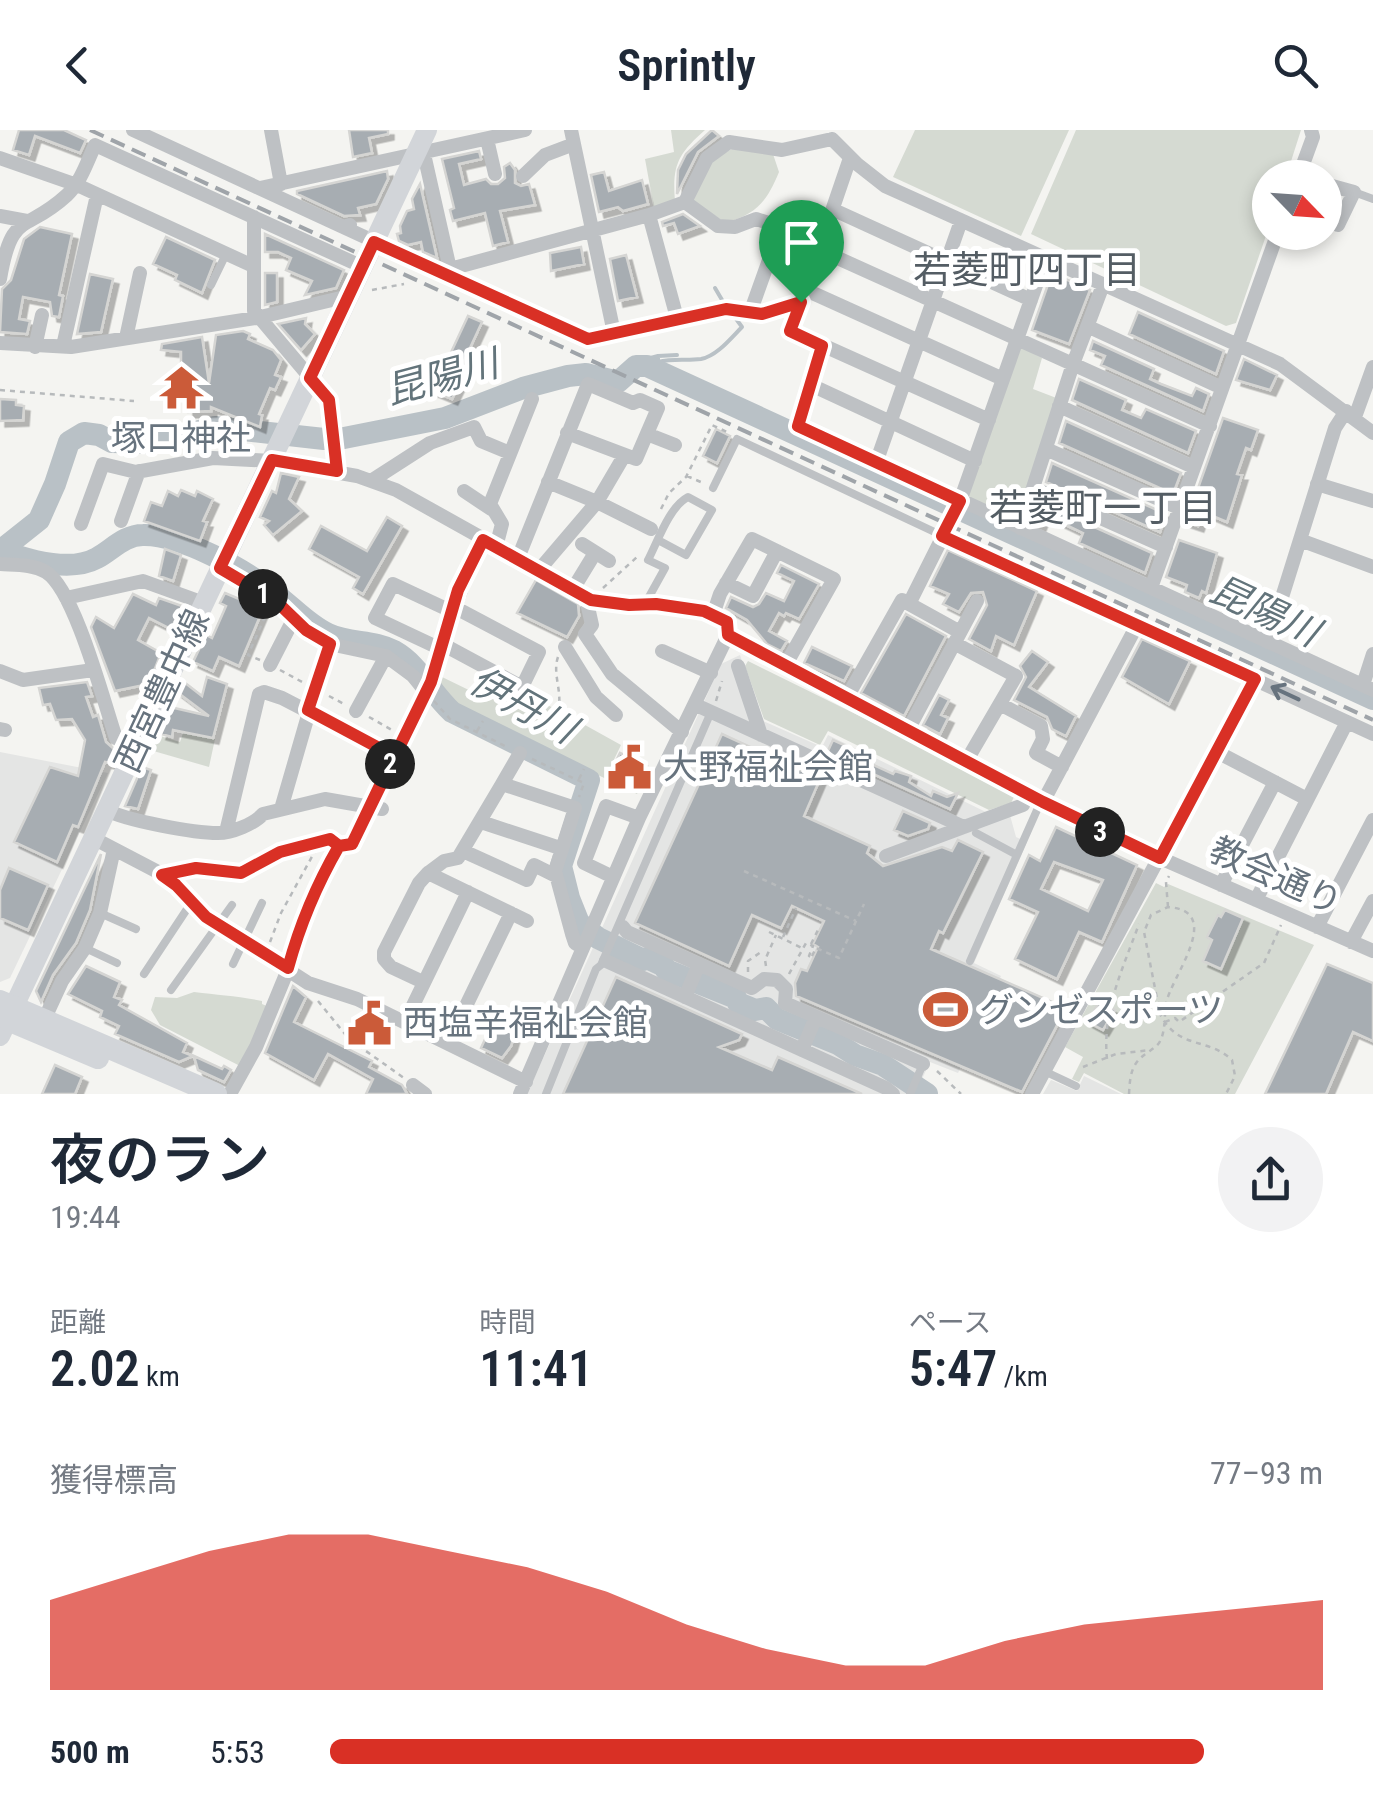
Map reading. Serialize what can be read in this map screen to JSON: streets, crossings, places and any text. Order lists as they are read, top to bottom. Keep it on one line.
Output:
{"streets":{"main road":["西宮豊中線"],"street":["教会通り"]},"districts":["若菱町四丁目","若菱町一丁目"],"water":["昆陽川","伊丹川"],"places":{"temple":["塚口神社"],"public building":["大野福祉会館","西塩辛福祉会館"],"sports":["グンゼスポーツ"]},"north":"bottom right","page":{"header":"Sprintly","pins":["1","2","3"],"heading":["夜のラン","19:44"],"stats":[["距離","2.02 km"],["時間","11:41"],["ペース","5:47 /km"]],"chart":["獲得標高","77–93 m"],"list":[{"name":"500 m","note":"5:53"}]}}
